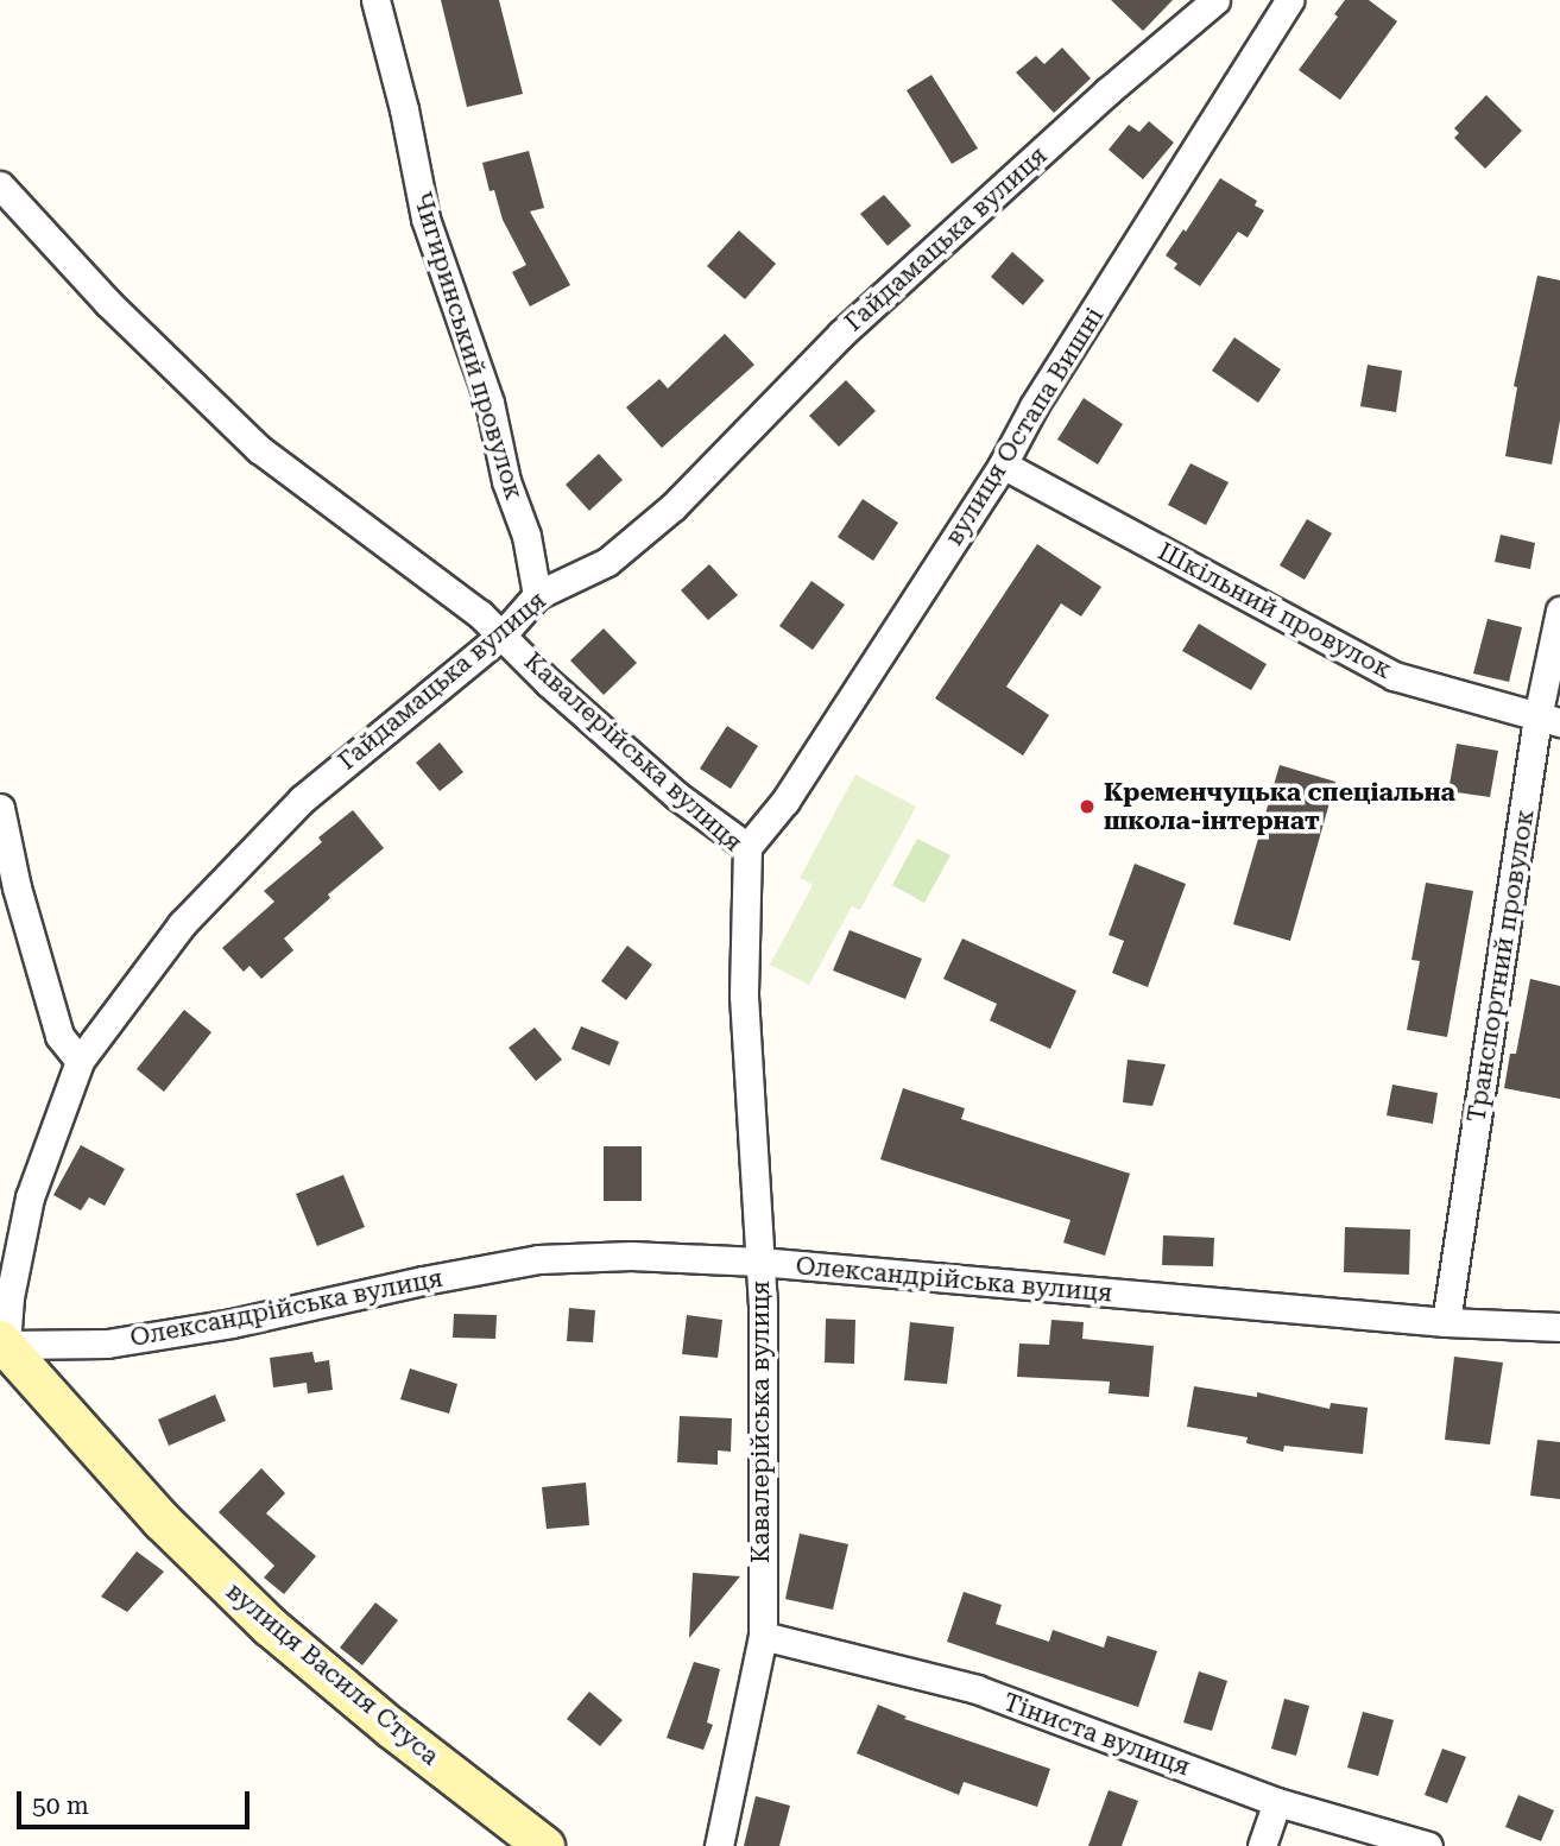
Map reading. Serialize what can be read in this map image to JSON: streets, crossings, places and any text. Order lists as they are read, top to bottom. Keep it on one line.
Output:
{"streets":{"main road":["вулиця Василя Стуса"],"street":["Гайдамацька вулиця","Чигиринський провулок","вулиця Остапа Вишні","Шкільний провулок","Кавалерійська вулиця","Транспортний провулок","Олександрійська вулиця","Тіниста вулиця"]},"crossings":[["Гайдамацька вулиця","Чигиринський провулок"],["Гайдамацька вулиця","Кавалерійська вулиця"],["Гайдамацька вулиця","Олександрійська вулиця"],["Гайдамацька вулиця","вулиця Василя Стуса"],["вулиця Остапа Вишні","Шкільний провулок"],["вулиця Остапа Вишні","Кавалерійська вулиця"],["Шкільний провулок","Транспортний провулок"],["Кавалерійська вулиця","Олександрійська вулиця"],["Кавалерійська вулиця","Тіниста вулиця"],["Транспортний провулок","Олександрійська вулиця"],["Олександрійська вулиця","вулиця Василя Стуса"]],"places":["Кременчуцька спеціальна школа-інтернат"],"scale_bar":"50 m"}
